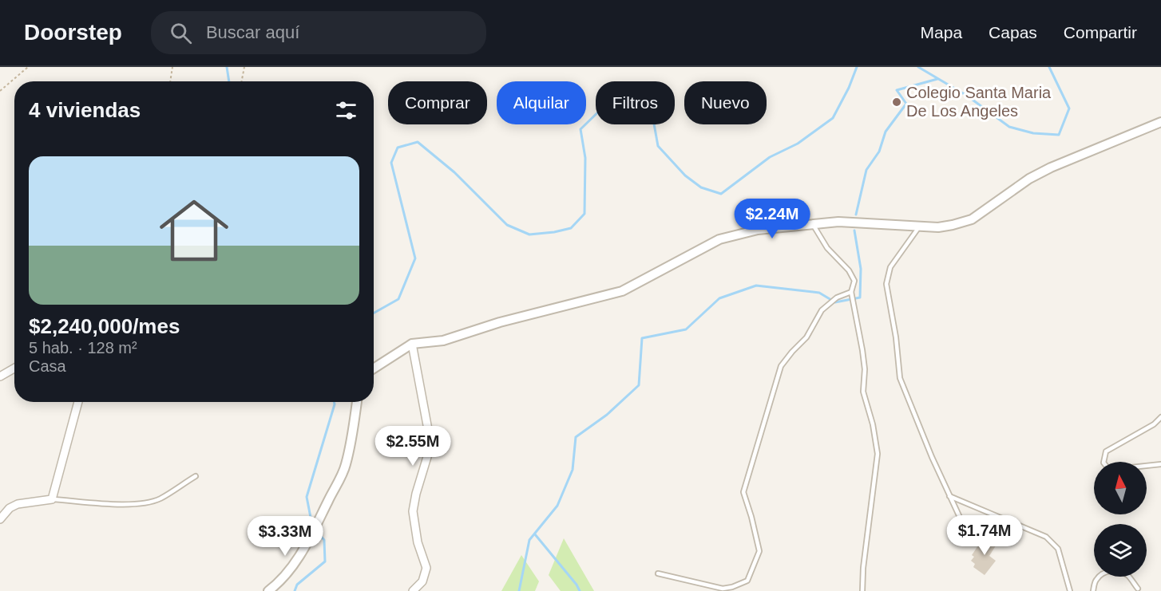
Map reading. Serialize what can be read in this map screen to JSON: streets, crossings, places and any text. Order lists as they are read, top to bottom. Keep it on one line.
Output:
{"places":["Colegio Santa Maria De Los Angeles"],"north":"top","page":{"header":"Doorstep","search":"Buscar aquí","nav":["Mapa","Capas","Compartir"],"chip":["Comprar","Alquilar","Filtros","Nuevo"],"heading":"4 viviendas","list":[{"name":"$2,240,000/mes","note":"5 hab. · 128 m² · Casa"}],"price":["$2.24M","$2.55M","$1.74M","$3.33M"]}}
